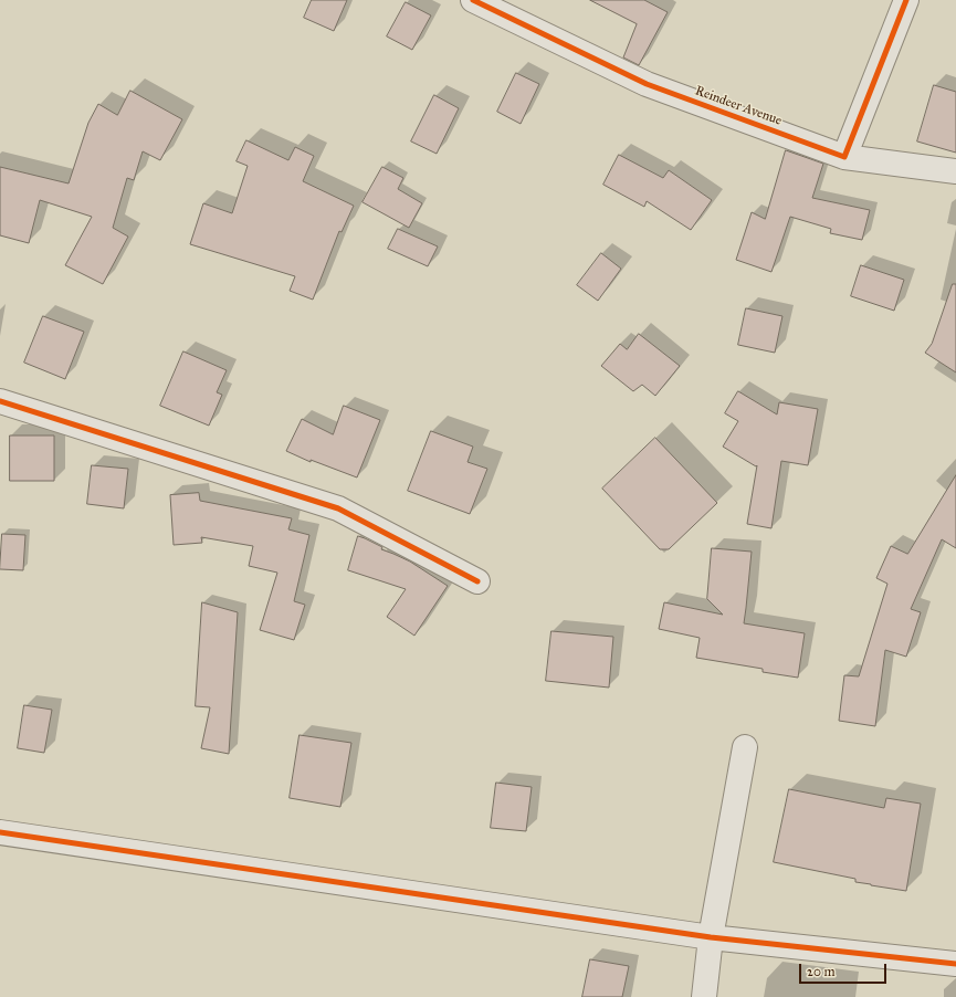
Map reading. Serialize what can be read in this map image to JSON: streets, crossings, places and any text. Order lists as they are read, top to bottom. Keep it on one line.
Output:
{"streets":{"street":["Reindeer Avenue"]},"scale_bar":"20 m"}
